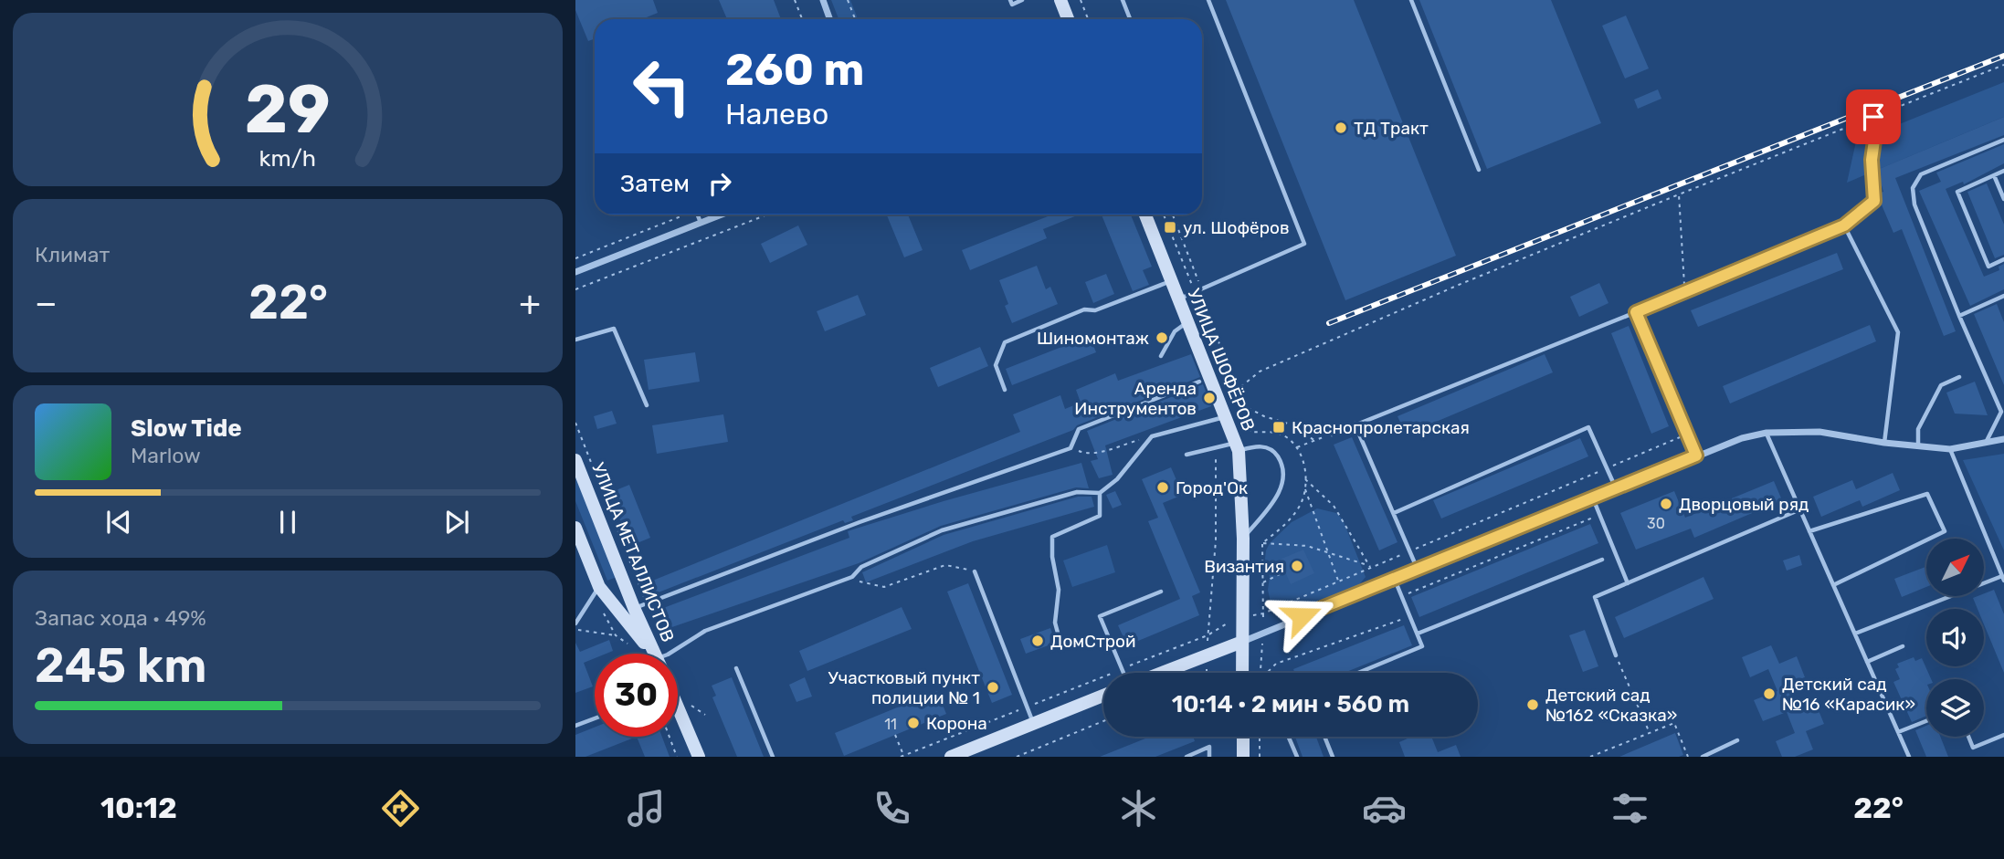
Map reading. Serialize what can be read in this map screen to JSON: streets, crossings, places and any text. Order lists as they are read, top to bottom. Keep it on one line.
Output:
{"streets":{"street":["УЛИЦА ШОФЁРОВ","УЛИЦА МЕТАЛЛИСТОВ"]},"places":{"other":["ТД Тракт","Шиномонтаж","Аренда Инструментов","Город'Ок","Дворцовый ряд","Византия","ДомСтрой","Участковый пункт полиции № 1","Детский сад №16 «Карасик»","Детский сад №162 «Сказка»","Корона"],"transit":["ул. Шофёров","Краснопролетарская"]},"house_numbers":["30","11"],"north":"top right","page":{"turn":["260 m","Налево"],"then":"Затем","tile":["Климат",["Запас хода · 49%","245 km"]],"heat":["−","22°","+"],"song":["Slow Tide","Marlow"],"limit":"30","trip":"10:14 · 2 мин · 560 m","tabs":["10:12","22°"],"gauge":["29","km/h"]}}
